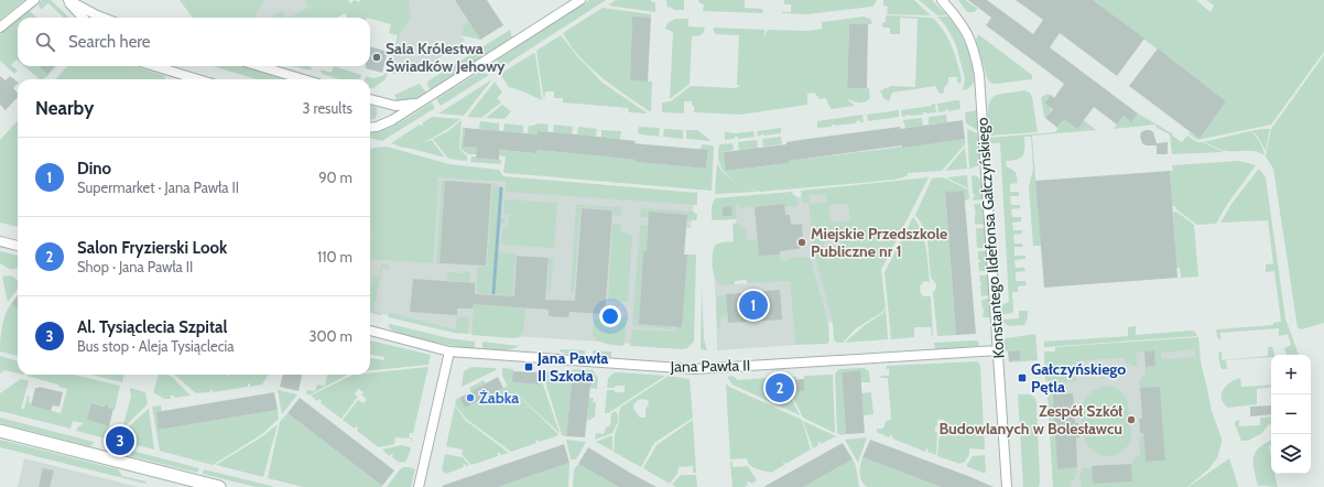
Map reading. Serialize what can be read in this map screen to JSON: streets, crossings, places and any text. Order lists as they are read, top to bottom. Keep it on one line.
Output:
{"streets":{"street":["Konstantego Ildefonsa Gałczyńskiego","Jana Pawła II"]},"crossings":[["Konstantego Ildefonsa Gałczyńskiego","Jana Pawła II"]],"places":{"other":["Sala Królestwa Świadków Jehowy","Miejskie Przedszkole Publiczne nr 1","Żabka","Zespół Szkół Budowlanych w Bolesławcu"],"transit":["Jana Pawła II Szkoła","Gałczyńskiego Pętla"]},"page":{"search":"Search here","heading":["Nearby","3 results"],"list":[{"mark":"1","name":"Dino","note":"Supermarket · Jana Pawła II","value":"90 m"},{"mark":"2","name":"Salon Fryzierski Look","note":"Shop · Jana Pawła II","value":"110 m"},{"mark":"3","name":"Al. Tysiąclecia Szpital","note":"Bus stop · Aleja Tysiąclecia","value":"300 m"}],"pins":["1","2","3"],"map_buttons":["+","−"]}}
